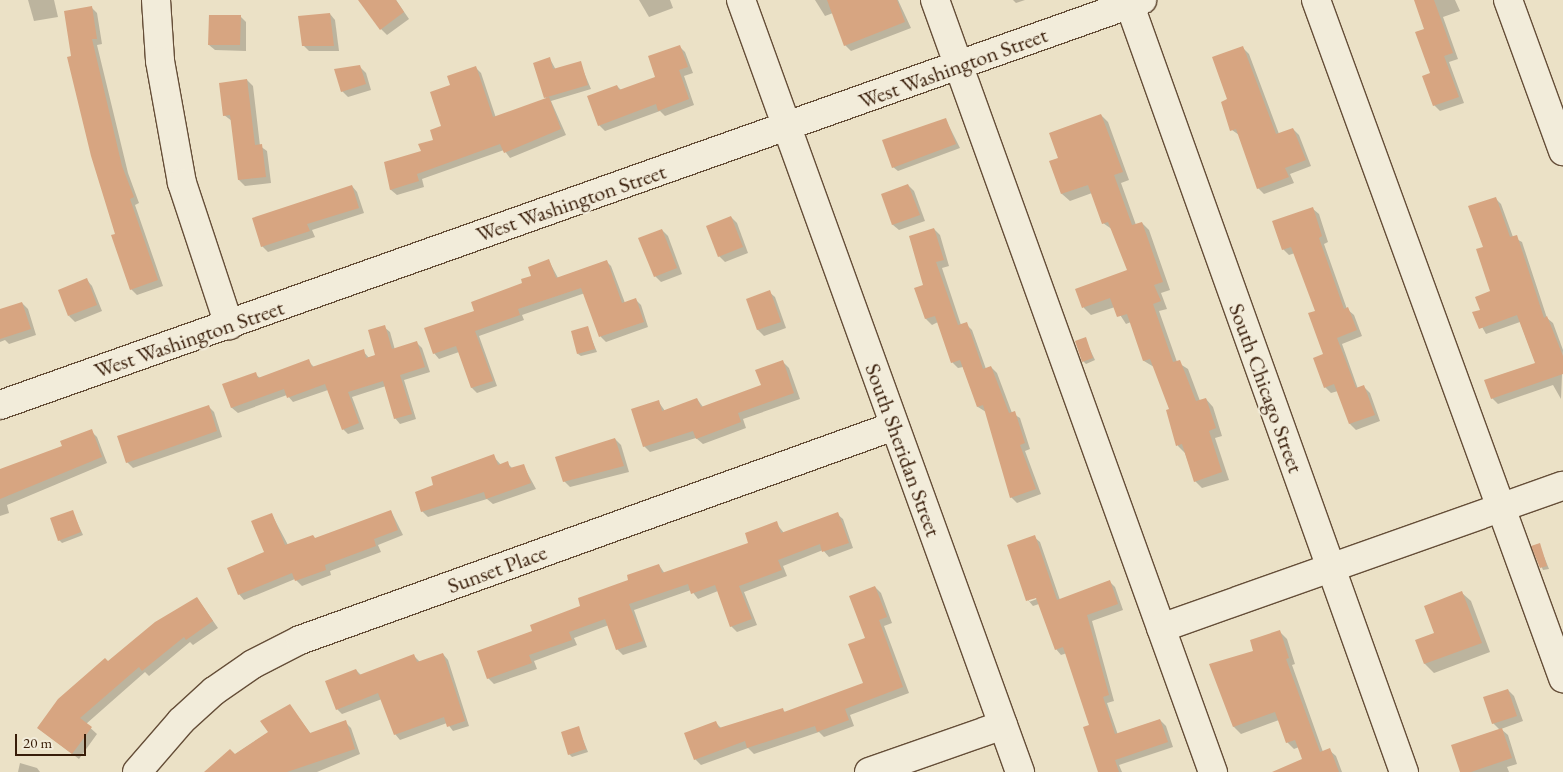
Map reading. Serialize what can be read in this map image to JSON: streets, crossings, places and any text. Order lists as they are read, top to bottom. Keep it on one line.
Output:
{"streets":{"street":["West Washington Street","South Chicago Street","South Sheridan Street","Sunset Place"]},"crossings":[["West Washington Street","South Chicago Street"],["West Washington Street","South Sheridan Street"],["South Sheridan Street","Sunset Place"]],"scale_bar":"20 m"}
